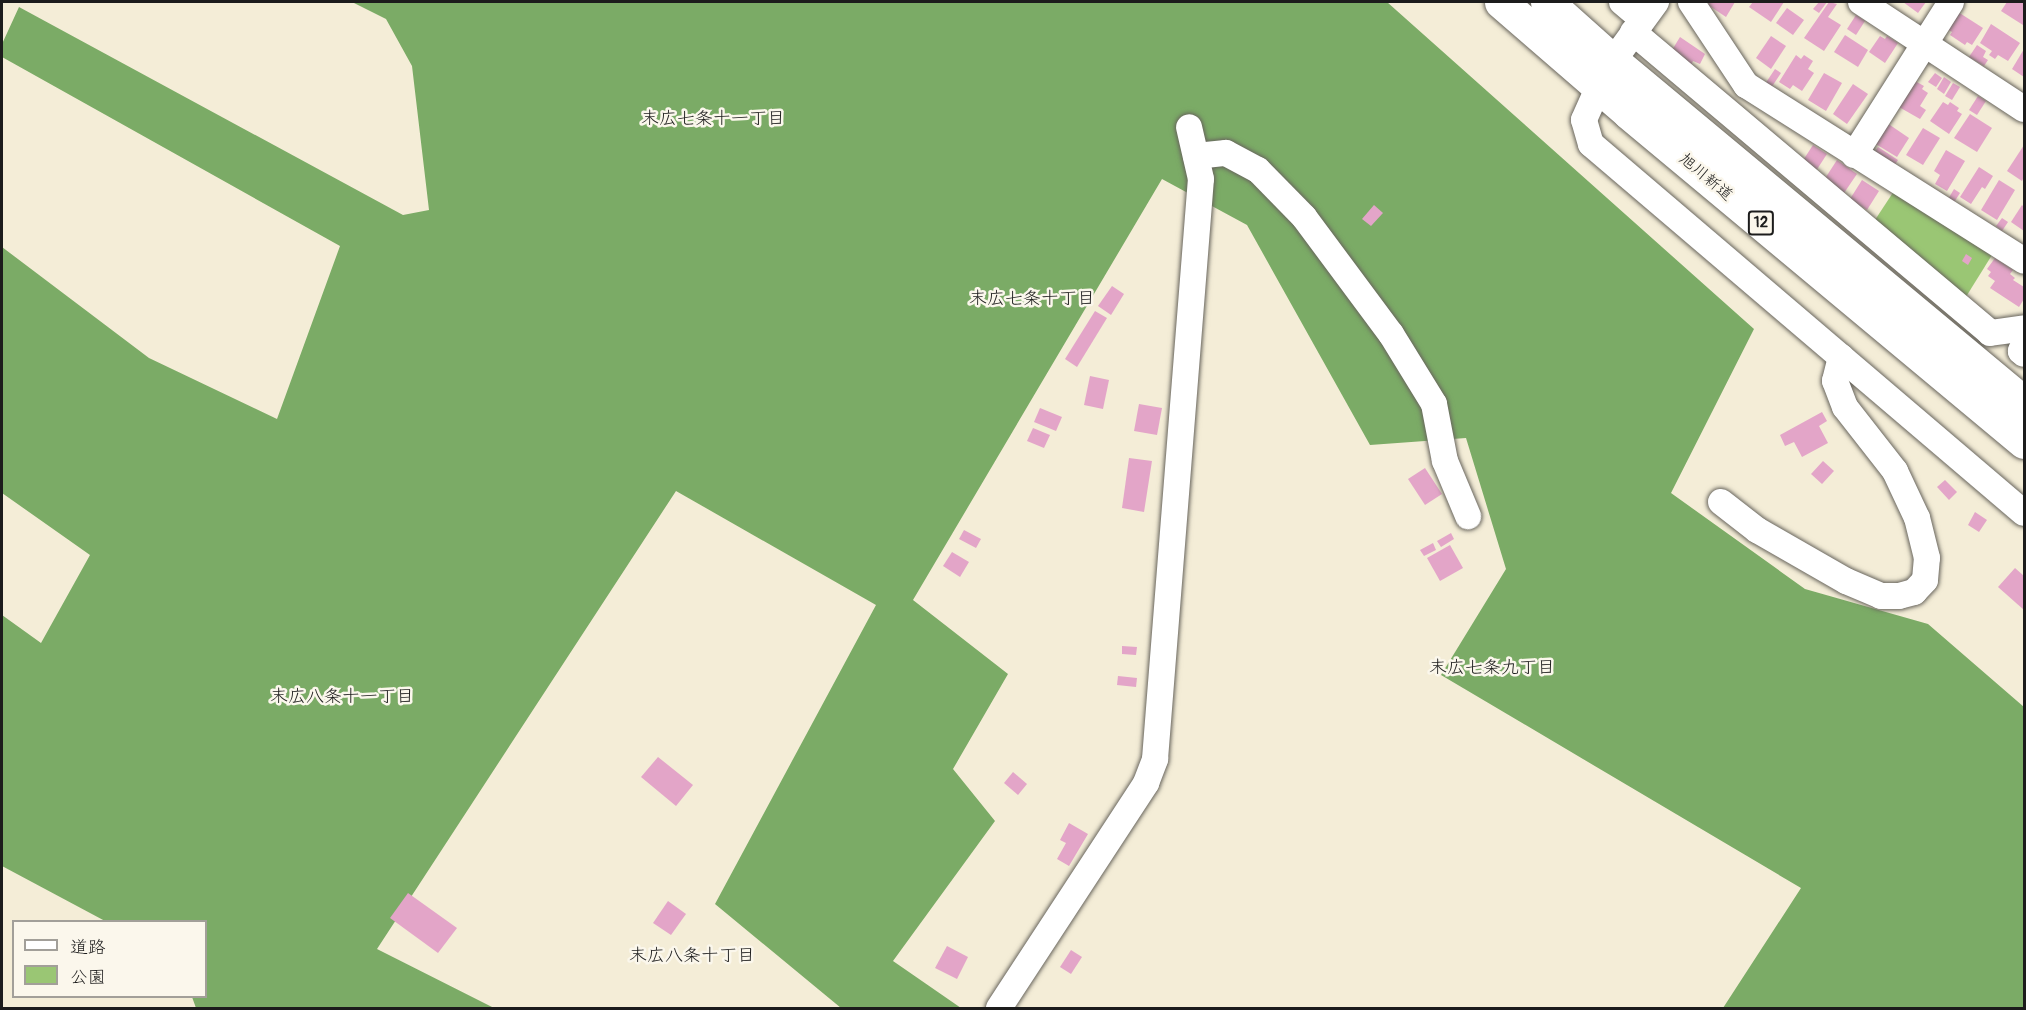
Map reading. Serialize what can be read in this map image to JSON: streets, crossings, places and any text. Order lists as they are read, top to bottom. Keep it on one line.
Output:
{"streets":{"highway":["旭川新道","12"]},"districts":["末広七条十一丁目","末広七条十丁目","末広七条九丁目","末広八条十一丁目","末広八条十丁目"],"legend":["道路","公園"]}
